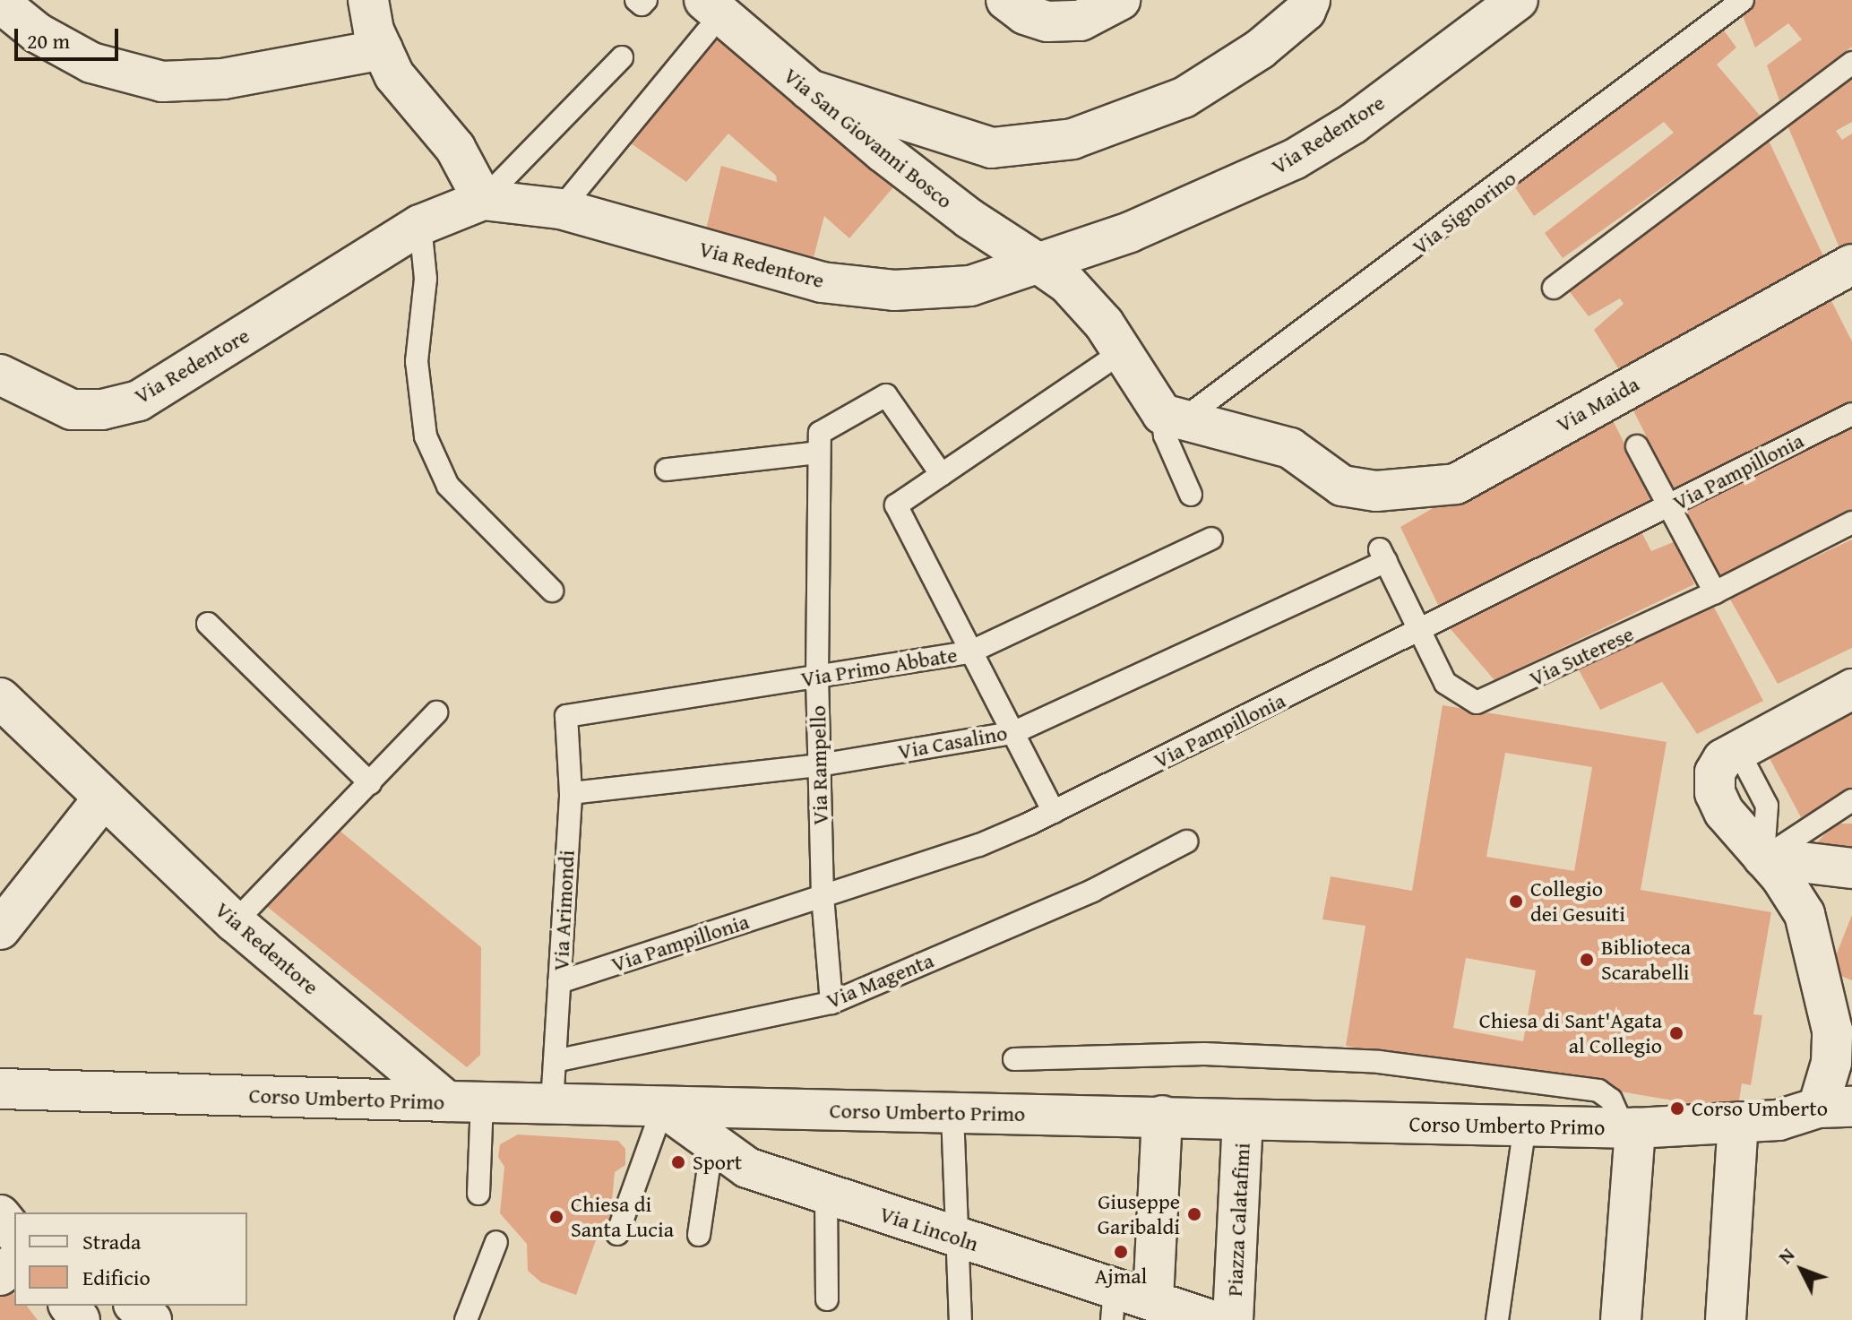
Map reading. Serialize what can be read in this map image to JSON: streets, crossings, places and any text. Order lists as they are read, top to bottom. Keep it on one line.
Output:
{"streets":{"street":["Via Redentore","Via San Giovanni Bosco","Via Maida","Corso Umberto Primo","Piazza Calatafimi","Via Lincoln"],"lane":["Via Signorino","Via Pampillonia","Via Suterese","Via Primo Abbate","Via Casalino","Via Rampello","Via Arimondi","Via Magenta"]},"crossings":[["Via Redentore","Via San Giovanni Bosco"],["Via Redentore","Corso Umberto Primo"],["Via Signorino","Via Maida"],["Via Pampillonia","Via Suterese"],["Via Pampillonia","Via Rampello"],["Via Pampillonia","Via Arimondi"],["Via Suterese","Via Casalino"],["Via Primo Abbate","Via Rampello"],["Via Primo Abbate","Via Arimondi"],["Via Casalino","Via Rampello"],["Via Casalino","Via Arimondi"],["Via Rampello","Via Magenta"],["Via Arimondi","Via Magenta"],["Via Arimondi","Corso Umberto Primo"],["Corso Umberto Primo","Piazza Calatafimi"],["Corso Umberto Primo","Via Lincoln"]],"places":["Collegio dei Gesuiti","Biblioteca Scarabelli","Chiesa di Sant'Agata al Collegio","Corso Umberto","Sport","Giuseppe Garibaldi","Chiesa di Santa Lucia","Ajmal"],"legend":["Strada","Edificio"],"scale_bar":"20 m","north":"top left"}
